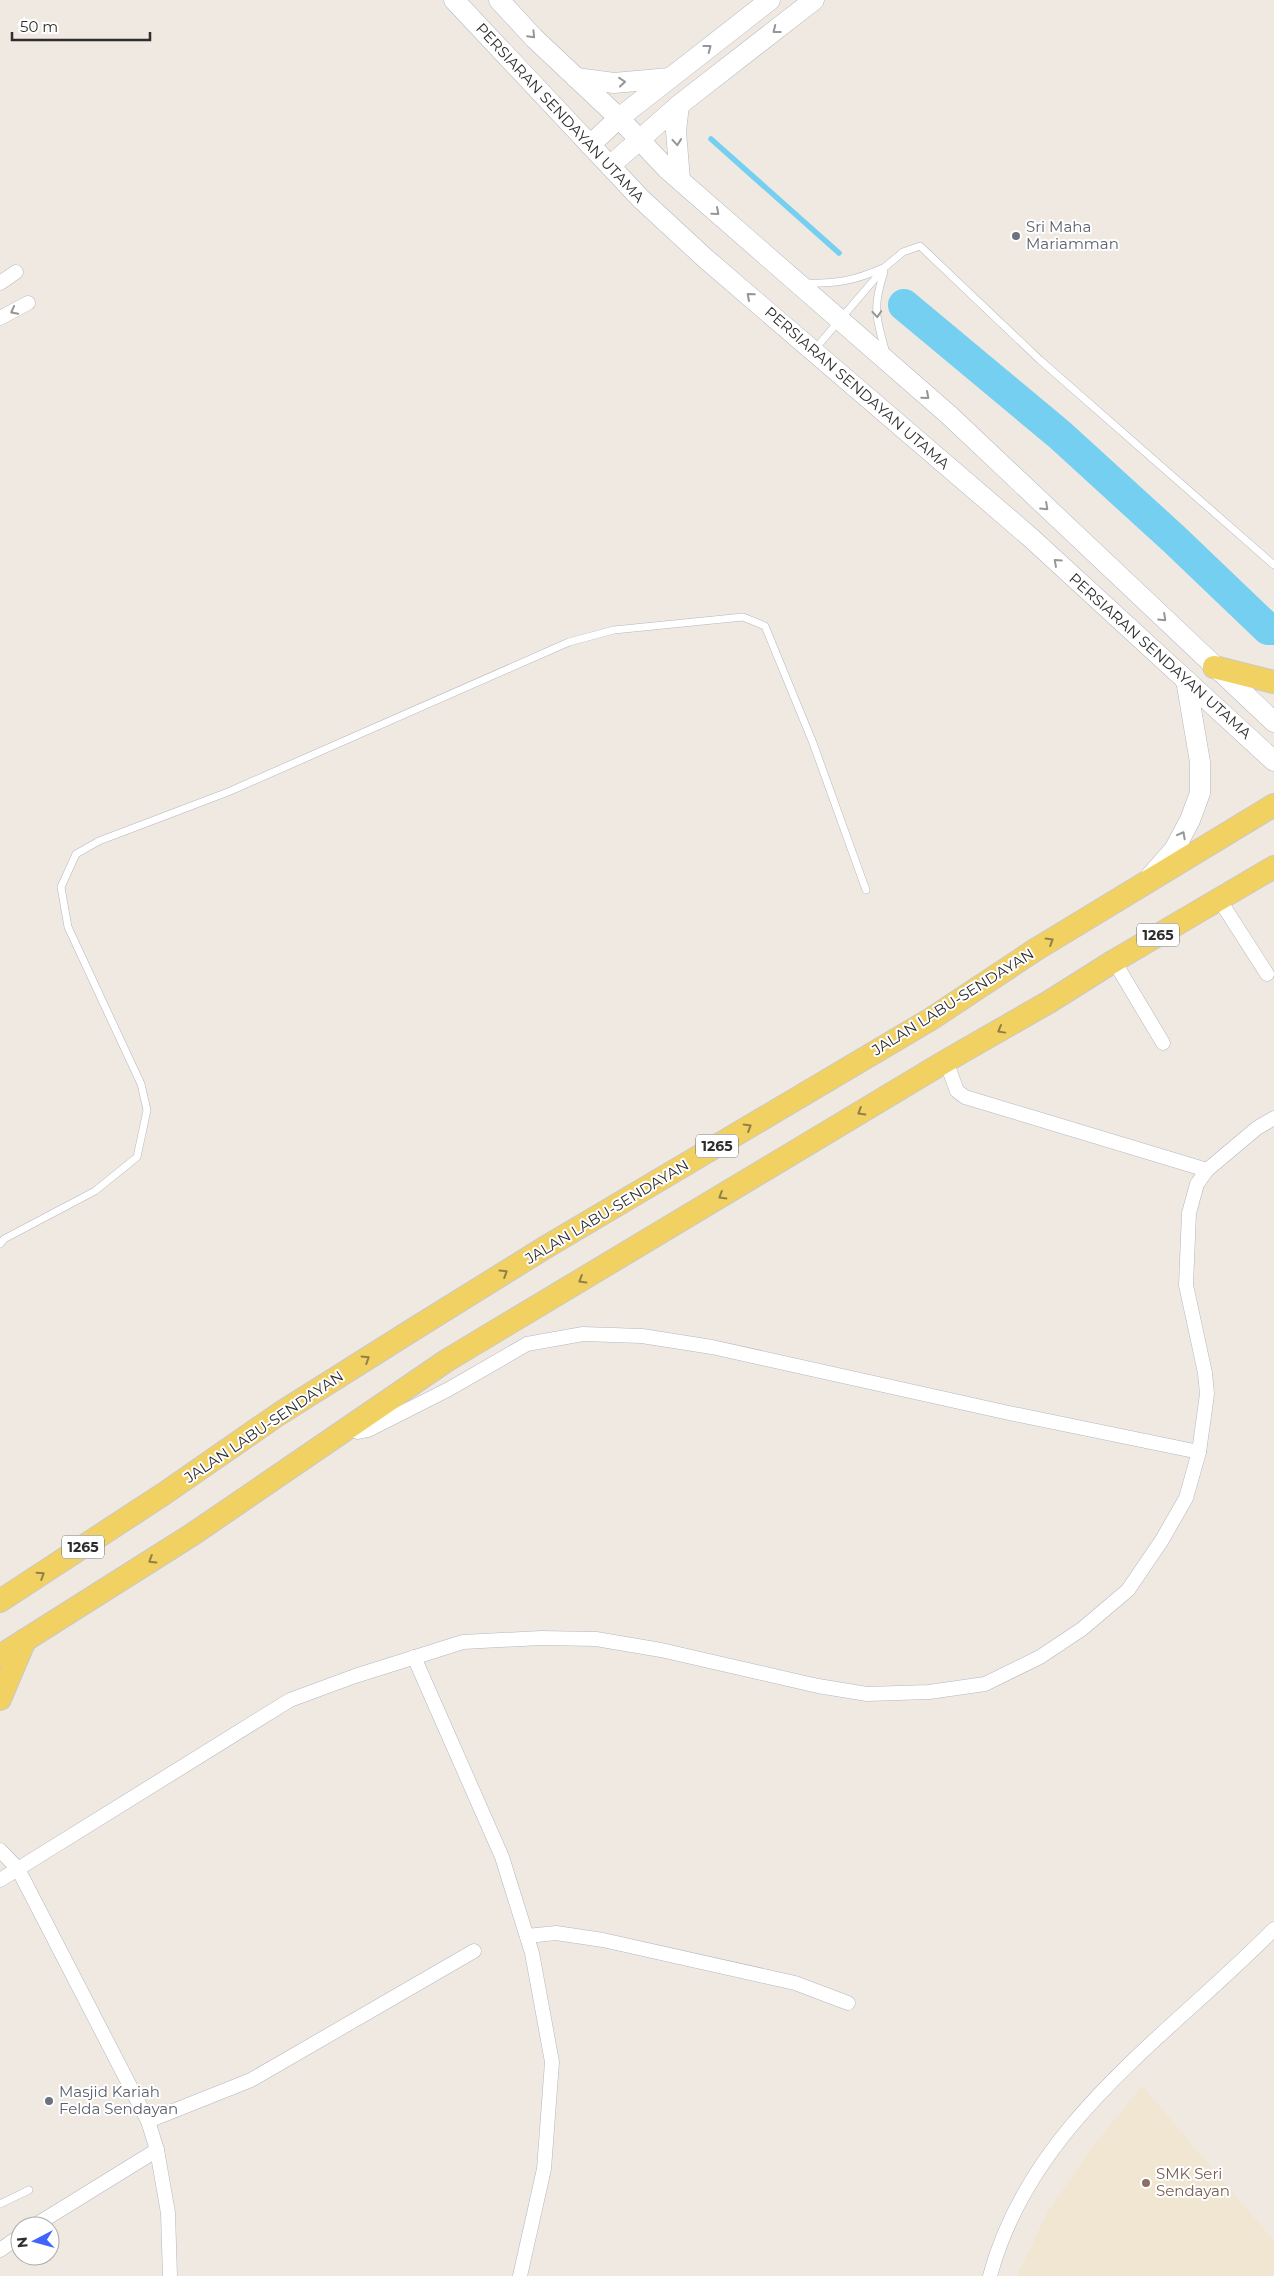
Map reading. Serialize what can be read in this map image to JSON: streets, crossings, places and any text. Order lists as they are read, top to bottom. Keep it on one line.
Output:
{"streets":{"main road":["PERSIARAN SENDAYAN UTAMA","1265","JALAN LABU-SENDAYAN"]},"places":["Sri Maha Mariamman","Masjid Kariah Felda Sendayan","SMK Seri Sendayan"],"scale_bar":"50 m","north":"left"}
